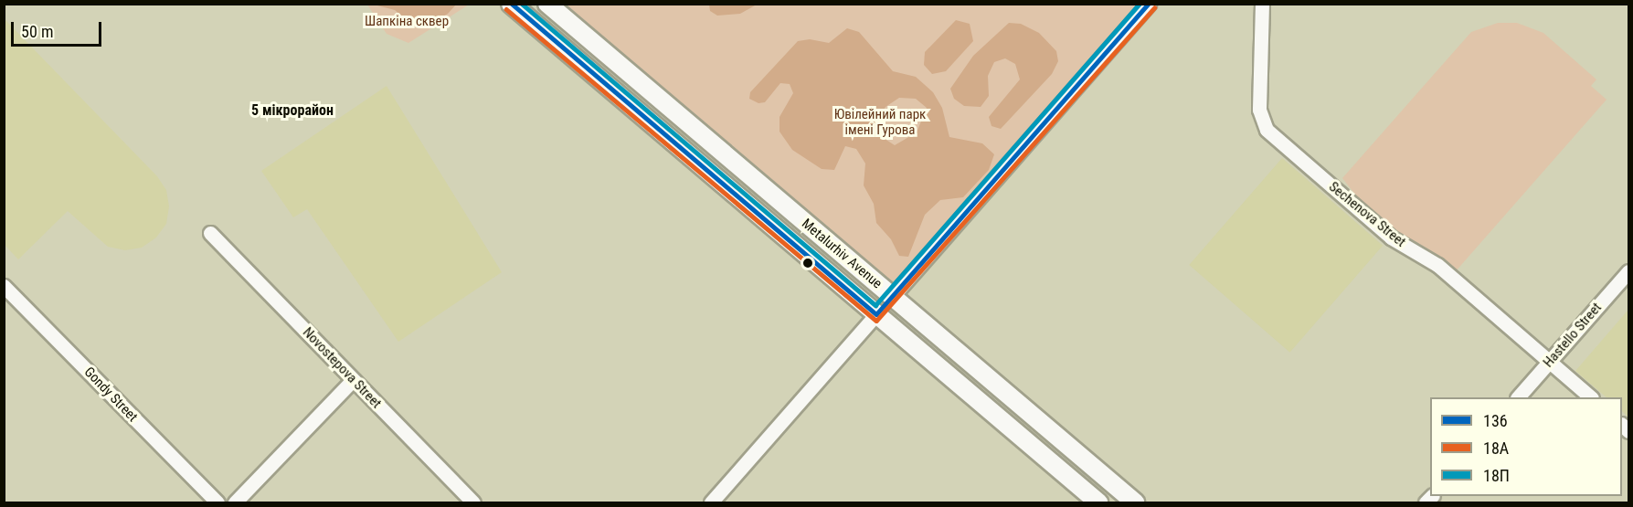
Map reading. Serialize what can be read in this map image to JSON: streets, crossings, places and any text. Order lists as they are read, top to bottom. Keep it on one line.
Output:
{"streets":{"main road":["Metalurhiv Avenue"],"street":["Sechenova Street","Hastello Street","Novostepova Street","Gondy Street"]},"crossings":[["Sechenova Street","Hastello Street"]],"districts":["5 мікрорайон"],"parks":["Шапкіна сквер","Ювілейний парк імені Гурова"],"lines":["transit line 136","transit line 18П","transit line 18А"],"legend":["136","18А","18П"],"scale_bar":"50 m"}
